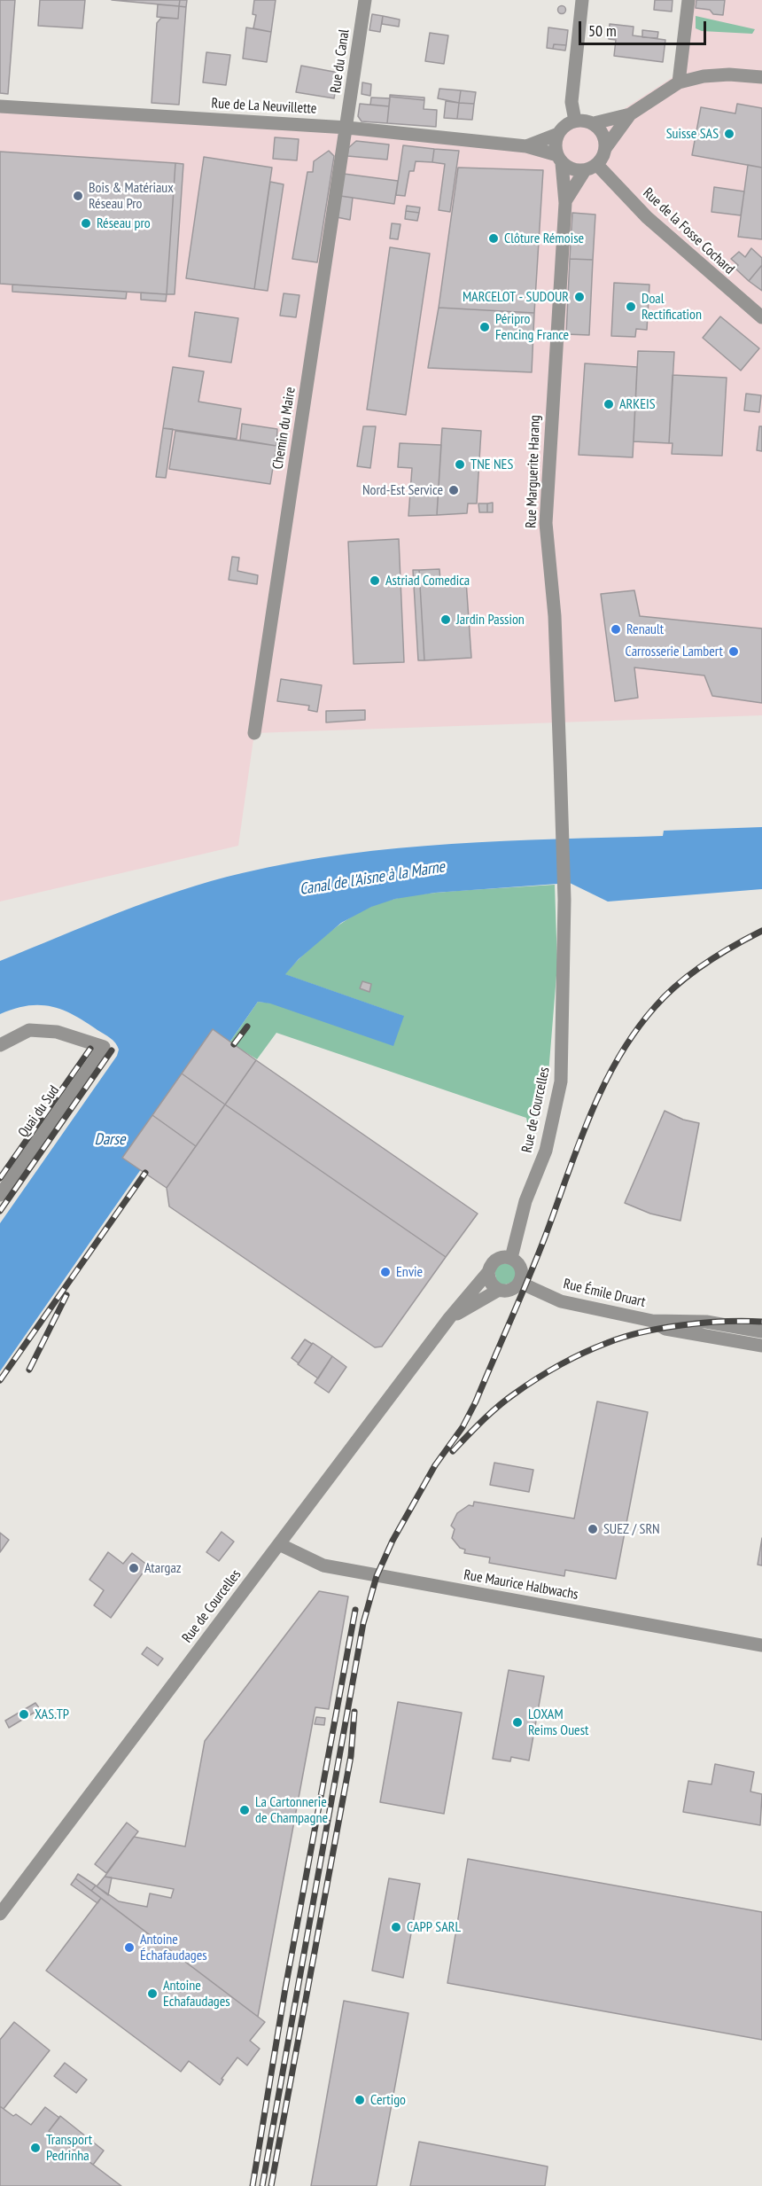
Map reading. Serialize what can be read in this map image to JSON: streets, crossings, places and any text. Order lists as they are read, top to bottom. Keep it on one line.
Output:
{"streets":{"street":["Rue du Canal","Rue de La Neuvillette","Rue de la Fosse Cochard","Chemin du Maire","Rue Marguerite Harang","Rue de Courcelles","Quai du Sud","Rue Émile Druart","Rue Maurice Halbwachs"]},"crossings":[["Rue du Canal","Rue de La Neuvillette"],["Rue du Canal","Chemin du Maire"],["Rue de La Neuvillette","Rue de la Fosse Cochard"],["Rue de La Neuvillette","Chemin du Maire"],["Rue Marguerite Harang","Rue de Courcelles"],["Rue de Courcelles","Rue Émile Druart"],["Rue de Courcelles","Rue Maurice Halbwachs"]],"water":["Canal de l'Aisne à la Marne","Darse"],"places":["Suisse SAS","Bois & Matériaux Réseau Pro","Réseau pro","Clôture Rémoise","MARCELOT - SUDOUR","Doal Rectification","Péripro Fencing France","ARKEIS","TNE NES","Nord-Est Service","Astriad Comedica","Jardin Passion","Renault","Carrosserie Lambert","Envie","SUEZ / SRN","Atargaz","XAS.TP","LOXAM Reims Ouest","La Cartonnerie de Champagne","CAPP SARL","Antoine Échafaudages","Antoine Echafaudages","Certigo","Transport Pedrinha"],"scale_bar":"50 m"}
